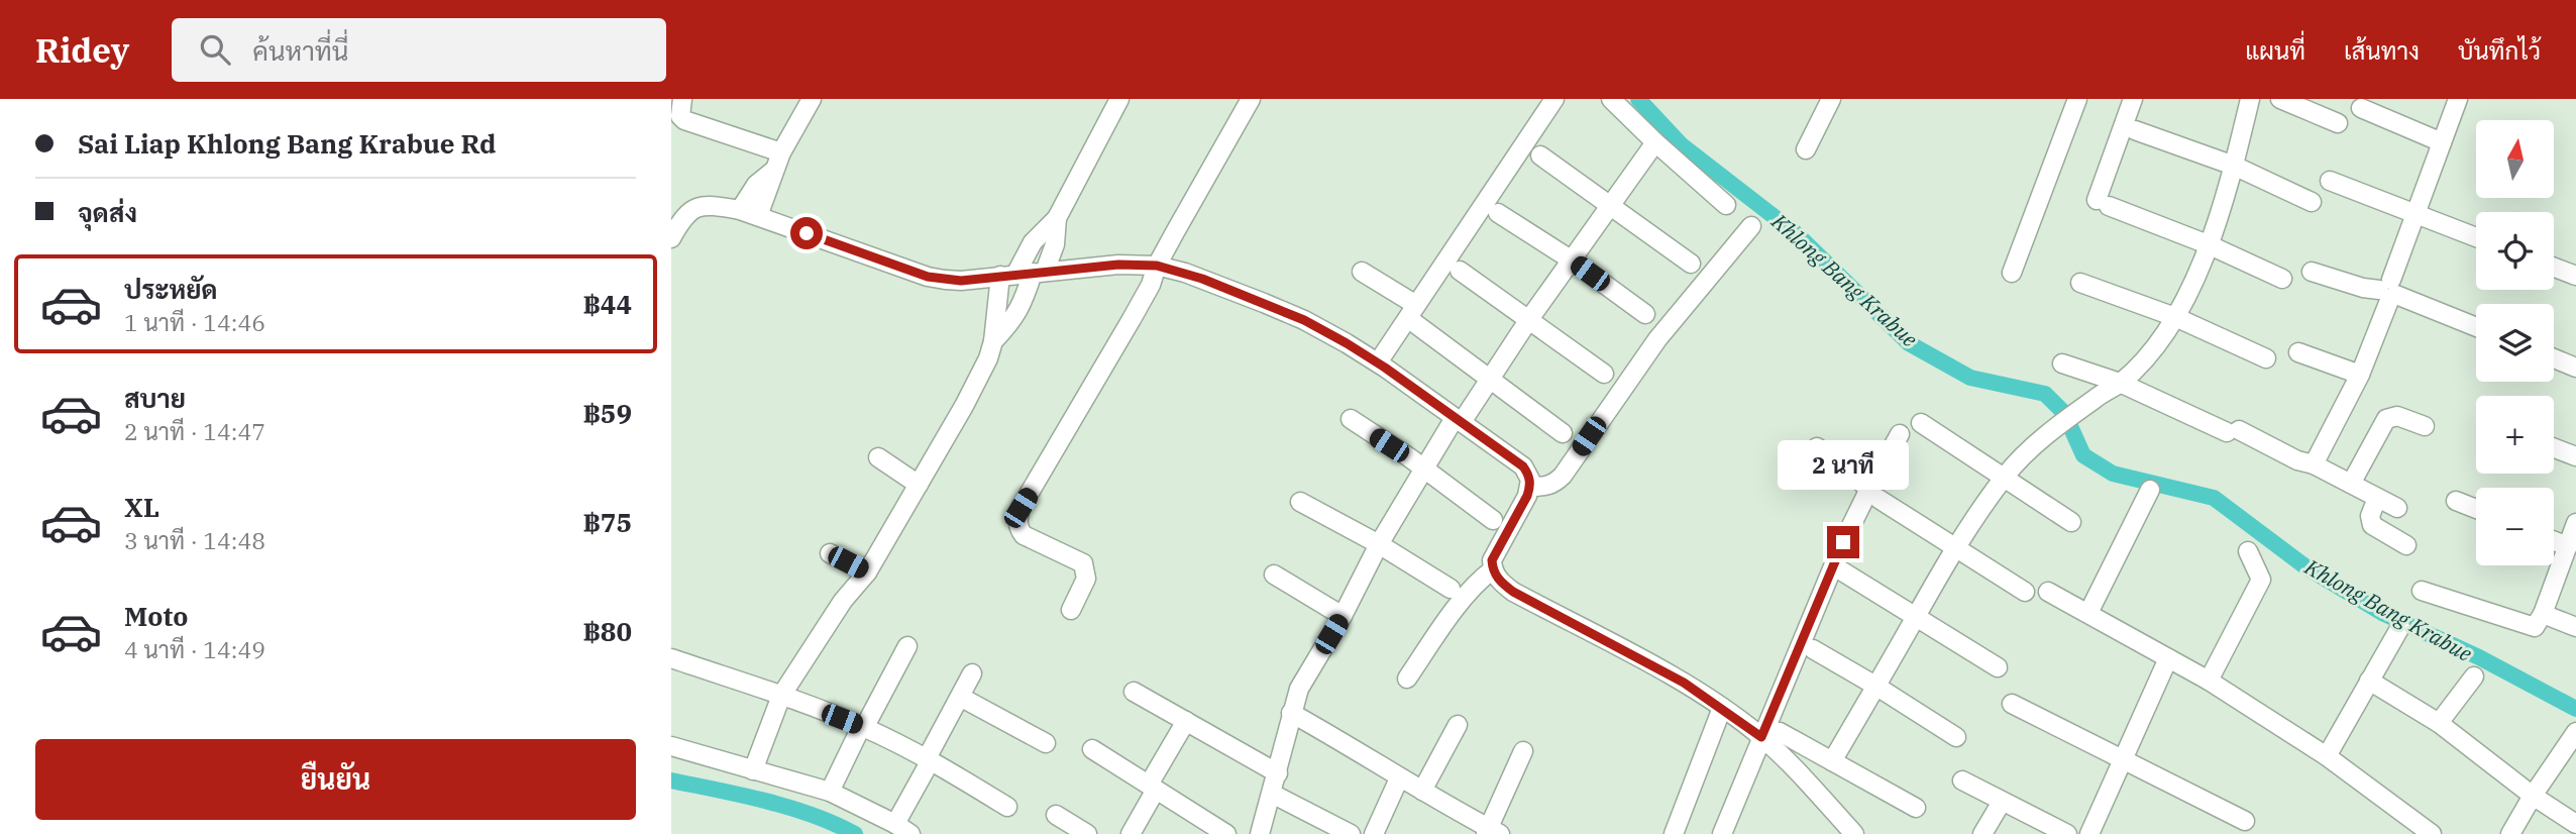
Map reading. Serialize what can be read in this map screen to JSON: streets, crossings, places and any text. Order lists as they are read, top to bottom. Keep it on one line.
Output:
{"water":["Khlong Bang Krabue"],"north":"top","page":{"header":"Ridey","search":"ค้นหาที่นี่","nav":["แผนที่","เส้นทาง","บันทึกไว้"],"banner":["Sai Liap Khlong Bang Krabue Rd","จุดส่ง"],"map_buttons":["+","−"],"list":[{"name":"ประหยัด","note":"1 นาที · 14:46","value":"฿44"},{"name":"สบาย","note":"2 นาที · 14:47","value":"฿59"},{"name":"XL","note":"3 นาที · 14:48","value":"฿75"},{"name":"Moto","note":"4 นาที · 14:49","value":"฿80"}],"bubble":"2 นาที","buttons":"ยืนยัน"}}
